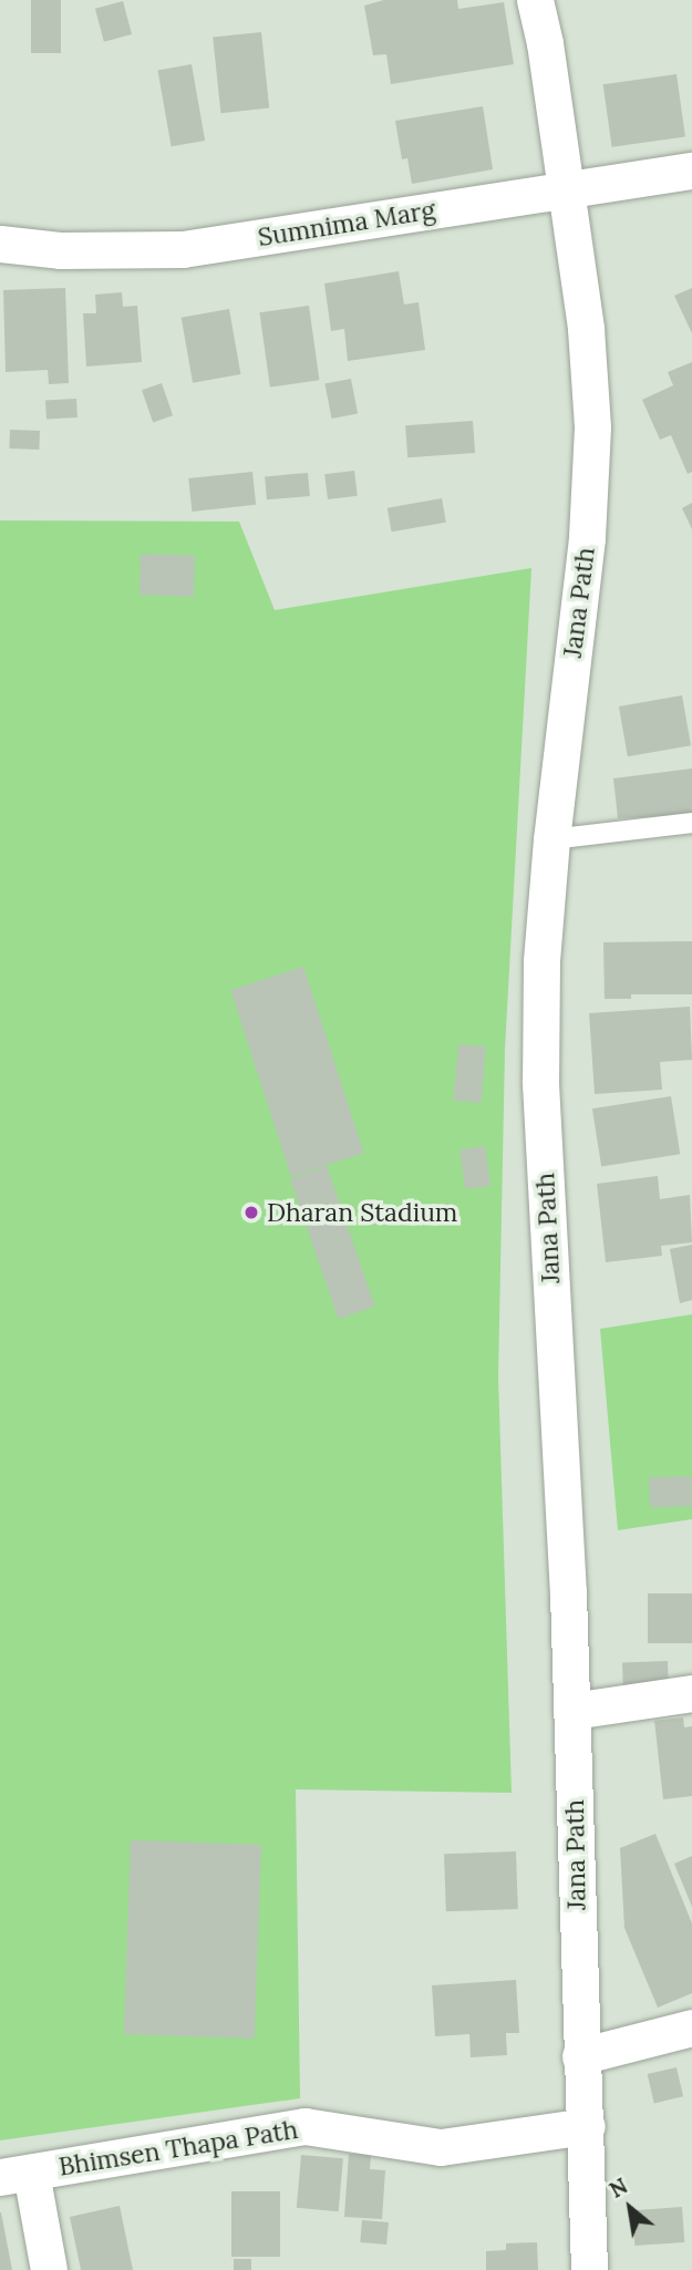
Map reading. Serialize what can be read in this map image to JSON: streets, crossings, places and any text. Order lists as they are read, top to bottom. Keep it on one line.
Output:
{"streets":{"street":["Sumnima Marg","Jana Path","Bhimsen Thapa Path"]},"crossings":[["Sumnima Marg","Jana Path"],["Jana Path","Bhimsen Thapa Path"]],"places":["Dharan Stadium"],"north":"top left"}
